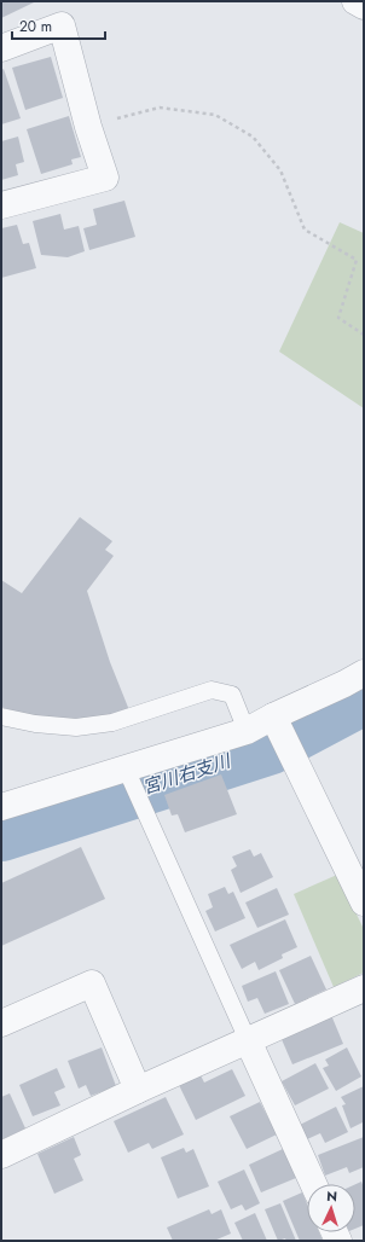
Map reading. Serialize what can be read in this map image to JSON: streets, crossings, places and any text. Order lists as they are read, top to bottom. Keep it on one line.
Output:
{"water":["宮川右支川"],"scale_bar":"20 m","north":"top"}
